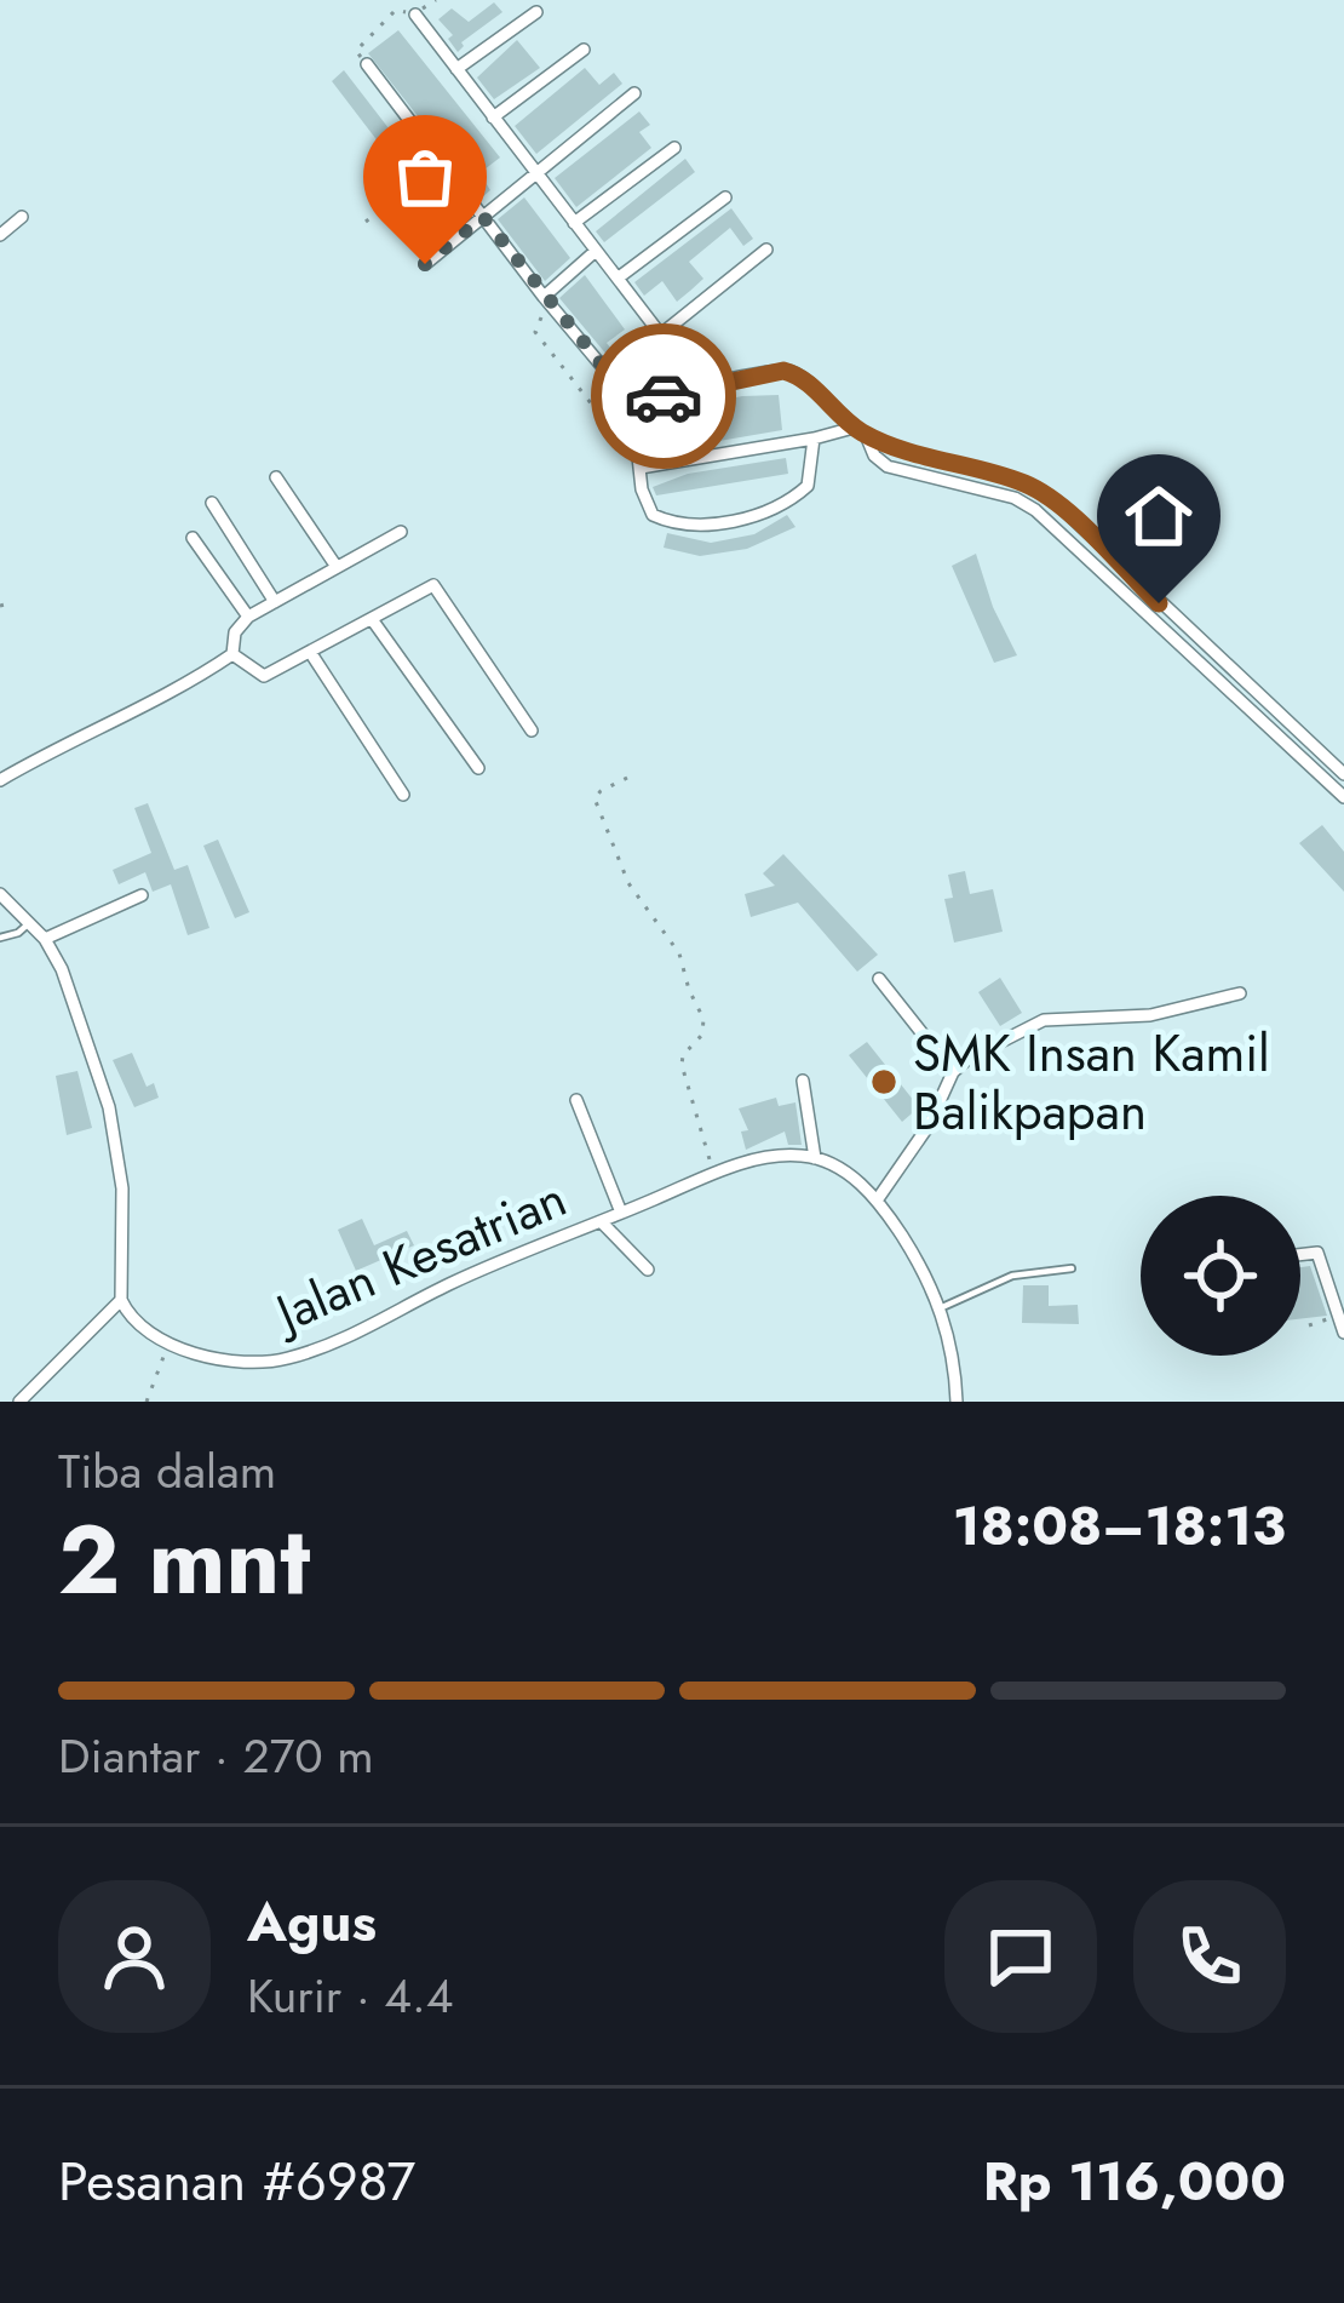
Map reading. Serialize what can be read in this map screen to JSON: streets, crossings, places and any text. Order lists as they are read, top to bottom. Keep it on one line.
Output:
{"streets":{"street":["Jalan Kesatrian"]},"places":["SMK Insan Kamil Balikpapan"],"page":{"heading":["2 mnt","Tiba dalam","18:08–18:13"],"panel":["Agus","Kurir · 4.4","Pesanan #6987","Rp 116,000"],"bar":"Diantar · 270 m"}}
